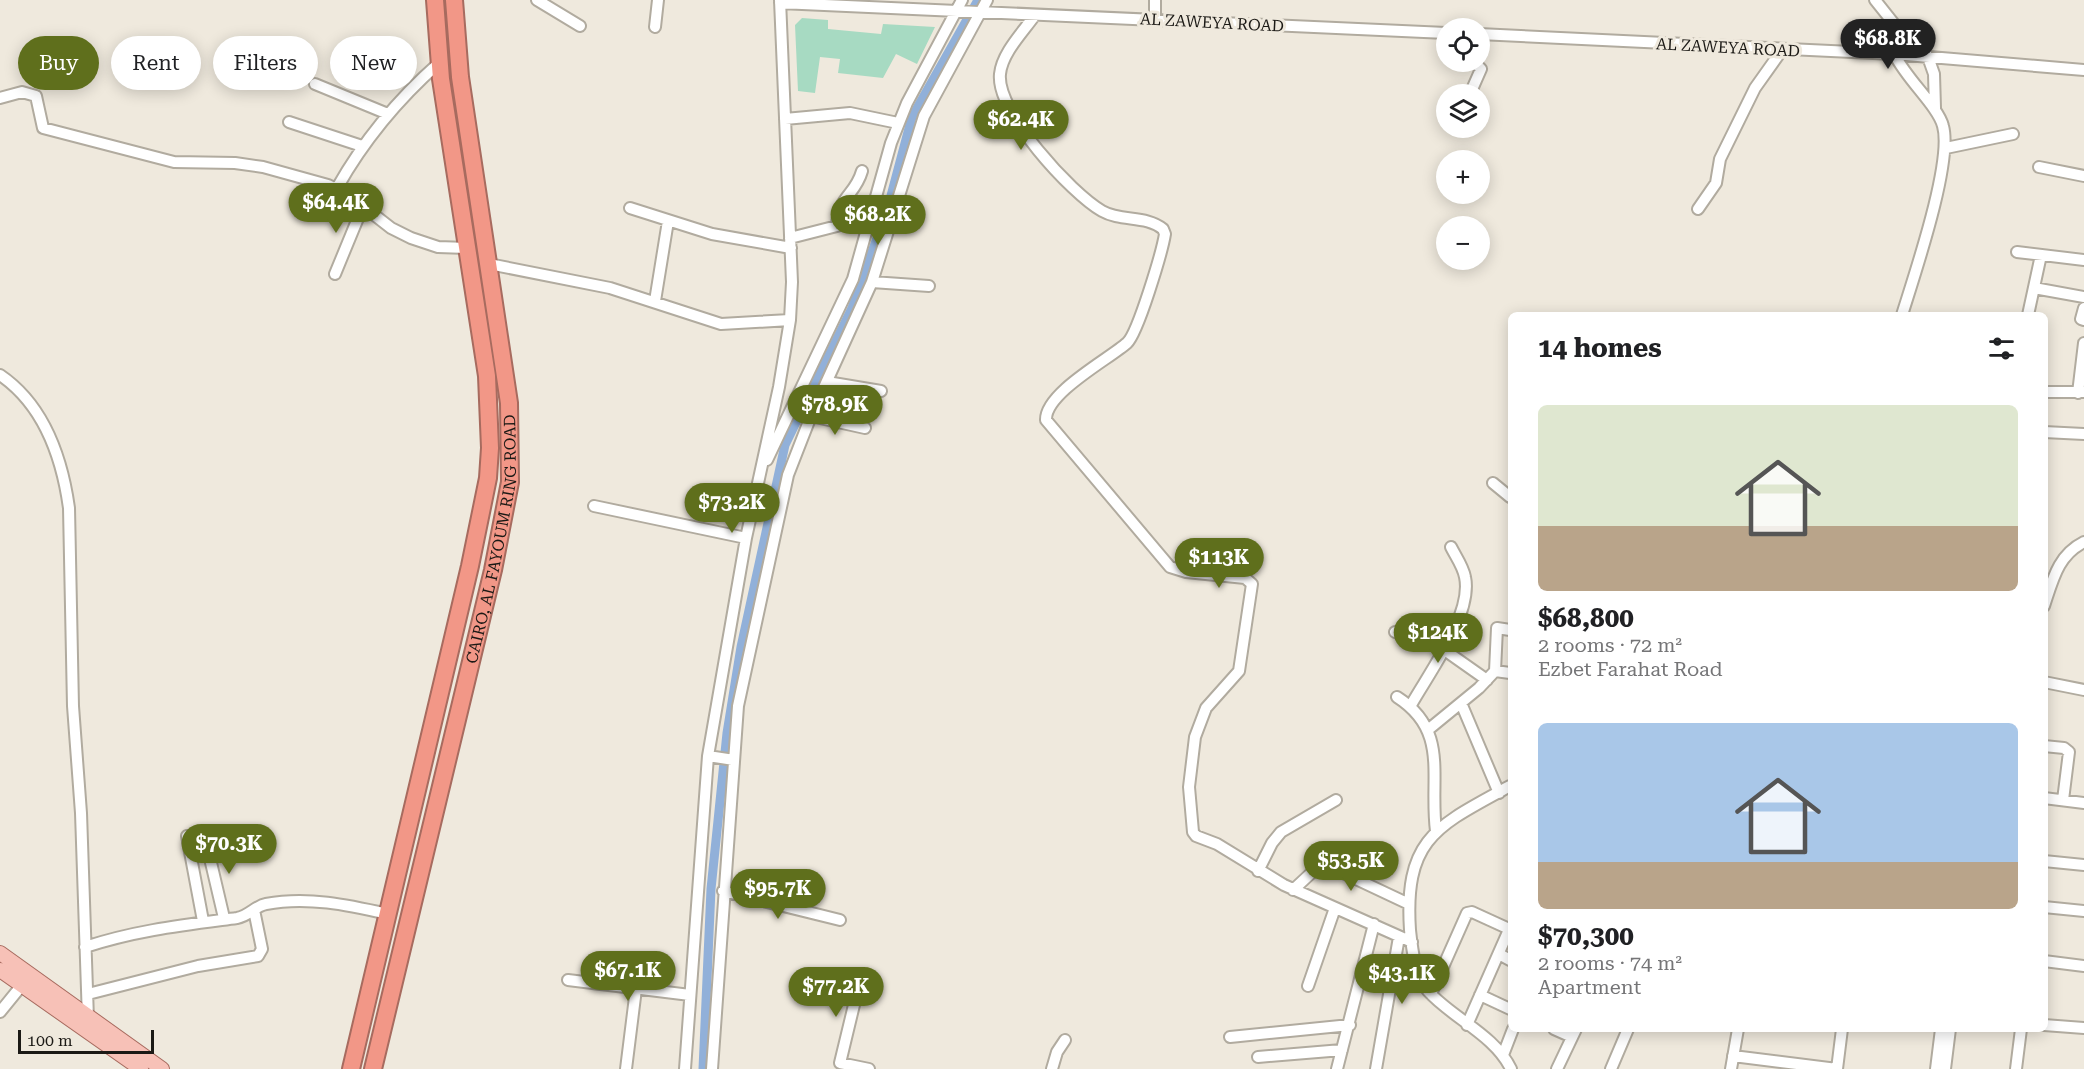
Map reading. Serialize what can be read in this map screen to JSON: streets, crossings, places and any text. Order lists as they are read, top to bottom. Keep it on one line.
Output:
{"streets":{"highway":["CAIRO, AL FAYOUM RING ROAD"],"street":["AL ZAWEYA ROAD"]},"scale_bar":"100 m","page":{"map_buttons":["+","−"],"price":["$68.8K","$62.4K","$64.4K","$68.2K","$78.9K","$73.2K","$113K","$124K","$70.3K","$53.5K","$95.7K","$67.1K","$43.1K","$77.2K"],"chip":["Buy","Rent","Filters","New"],"heading":"14 homes","list":[{"name":"$68,800","note":"2 rooms · 72 m² · Ezbet Farahat Road"},{"name":"$70,300","note":"2 rooms · 74 m² · Apartment"}],"scale":"100 m"}}
